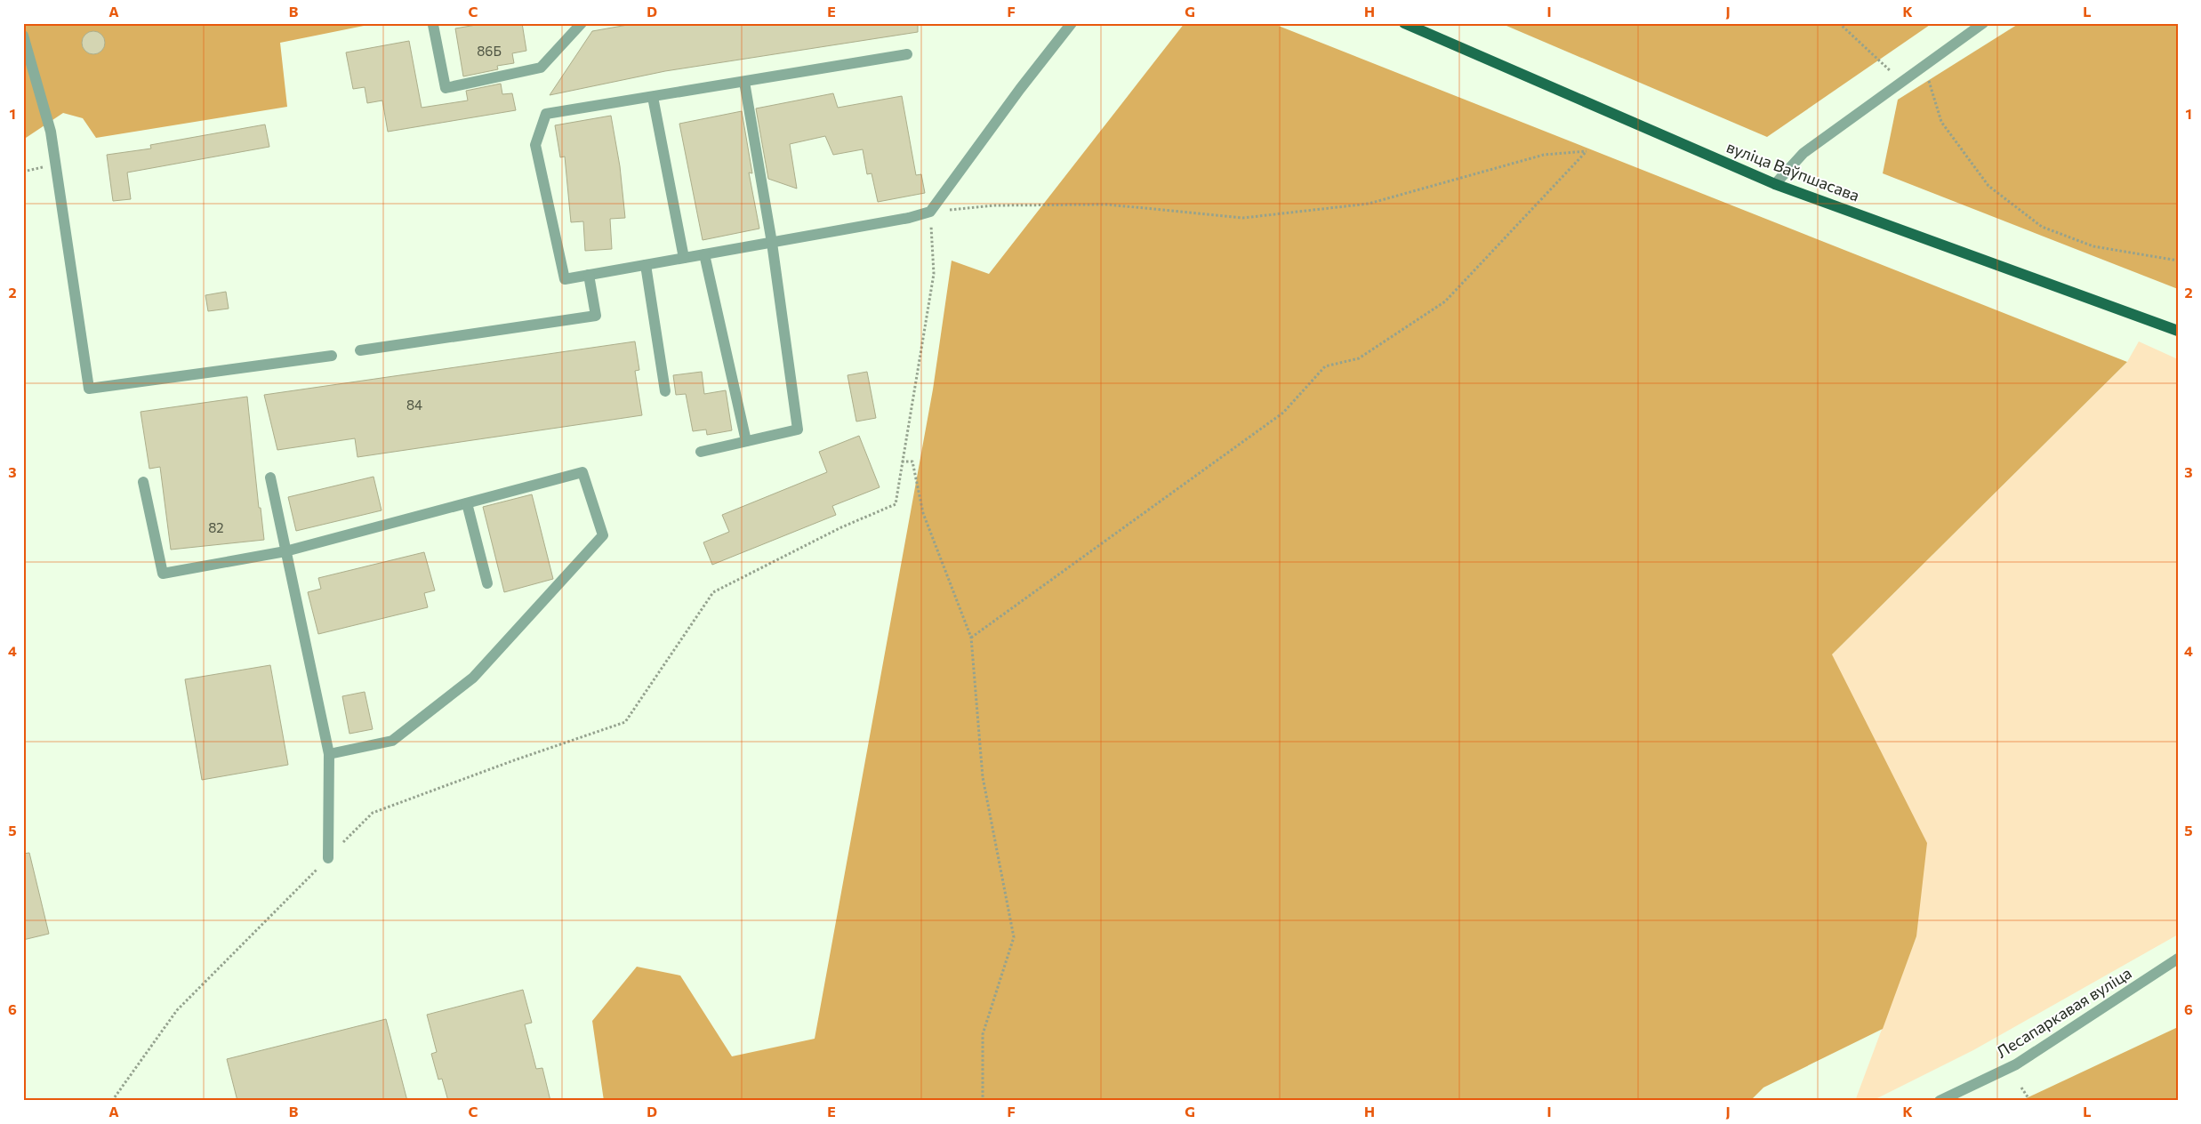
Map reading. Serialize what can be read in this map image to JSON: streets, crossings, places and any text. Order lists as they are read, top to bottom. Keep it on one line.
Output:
{"streets":{"main road":["вуліца Ваўпшасава"],"street":["Лесапаркавая вуліца"]},"house_numbers":["86Б","84","82"],"grid":{"columns":["A","B","C","D","E","F","G","H","I","J","K","L"],"rows":["1","2","3","4","5","6"]}}
